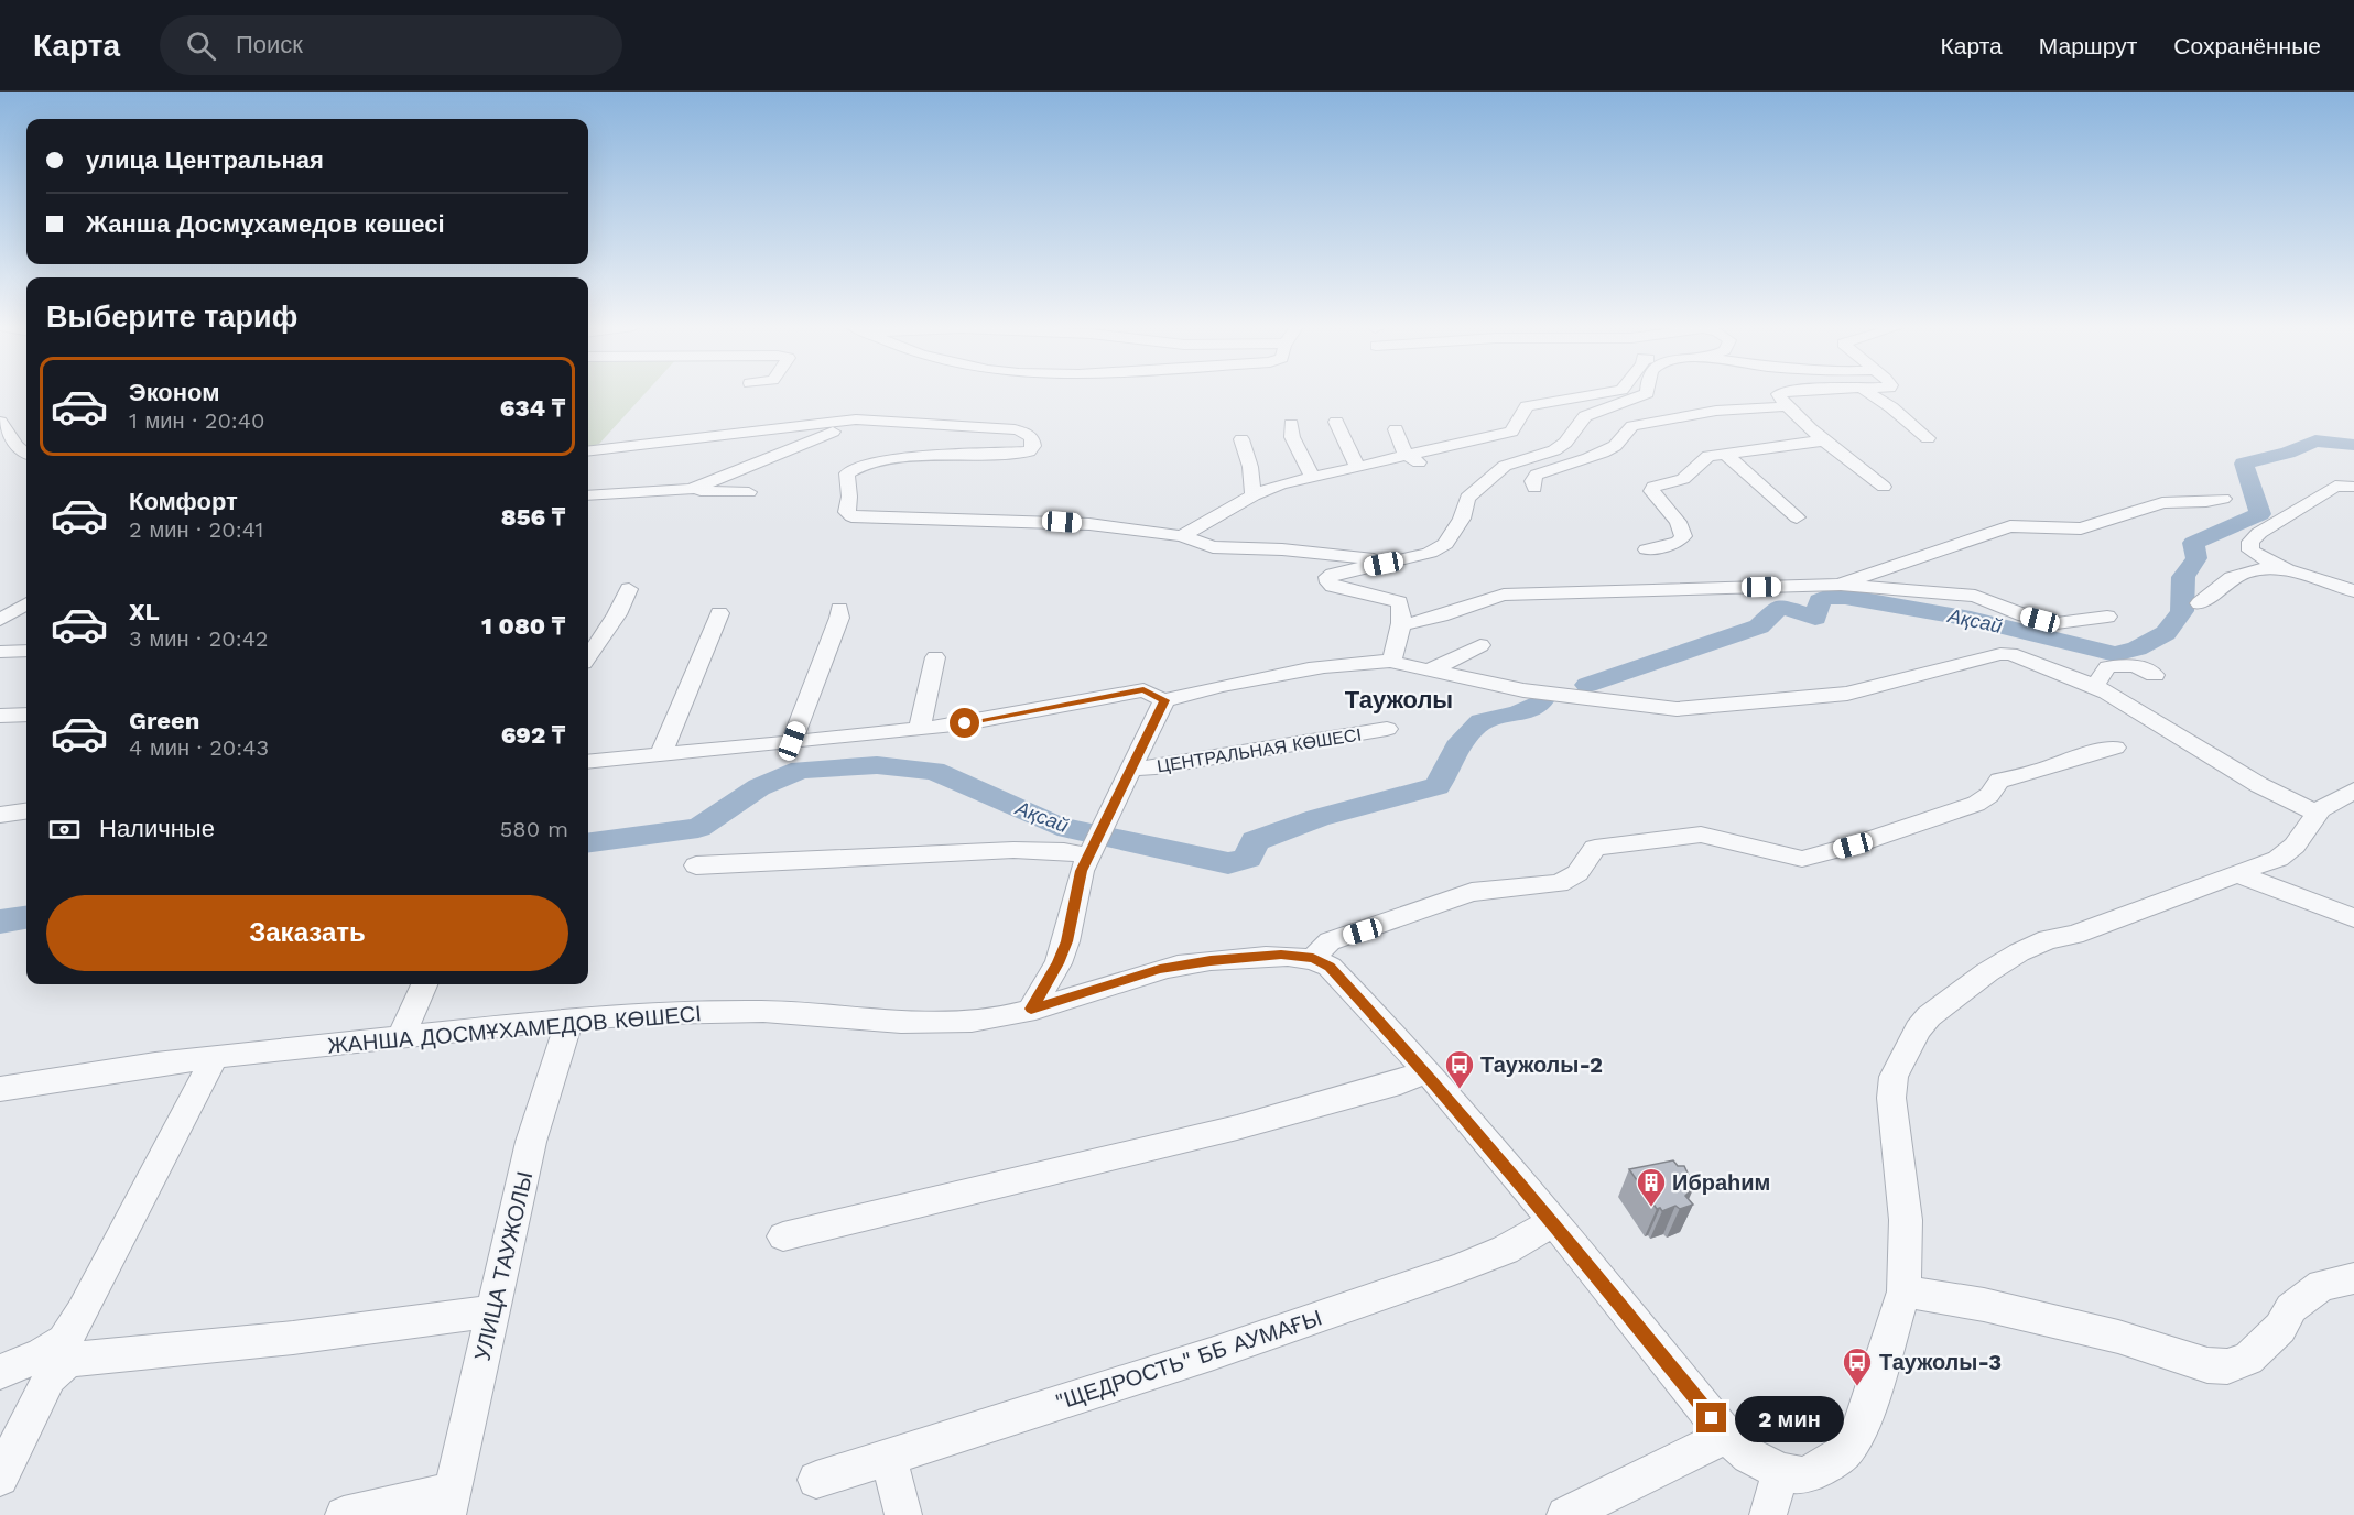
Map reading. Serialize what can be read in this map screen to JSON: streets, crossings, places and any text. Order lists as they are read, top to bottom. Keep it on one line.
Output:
{"streets":{"street":["ЦЕНТРАЛЬНАЯ КӨШЕСІ","ЖАНША ДОСМҰХАМЕДОВ КӨШЕСІ","УЛИЦА ТАУЖОЛЫ","\"ЩЕДРОСТЬ\" ББ АУМАҒЫ"]},"crossings":[["ЖАНША ДОСМҰХАМЕДОВ КӨШЕСІ","УЛИЦА ТАУЖОЛЫ"]],"districts":["Таужолы"],"water":["Ақсай"],"places":{"bus stop":["Таужолы-2","Таужолы-3"],"building":["Ибраһим"]},"page":{"header":"Карта","search":"Поиск","nav":["Карта","Маршрут","Сохранённые"],"banner":["улица Центральная","Жанша Досмұхамедов көшесі"],"heading":"Выберите тариф","list":[{"name":"Эконом","note":"1 мин · 20:40","value":"634 ₸"},{"name":"Комфорт","note":"2 мин · 20:41","value":"856 ₸"},{"name":"XL","note":"3 мин · 20:42","value":"1 080 ₸"},{"name":"Green","note":"4 мин · 20:43","value":"692 ₸"}],"pay":["Наличные","580 m"],"buttons":"Заказать","bubble":"2 мин"}}
